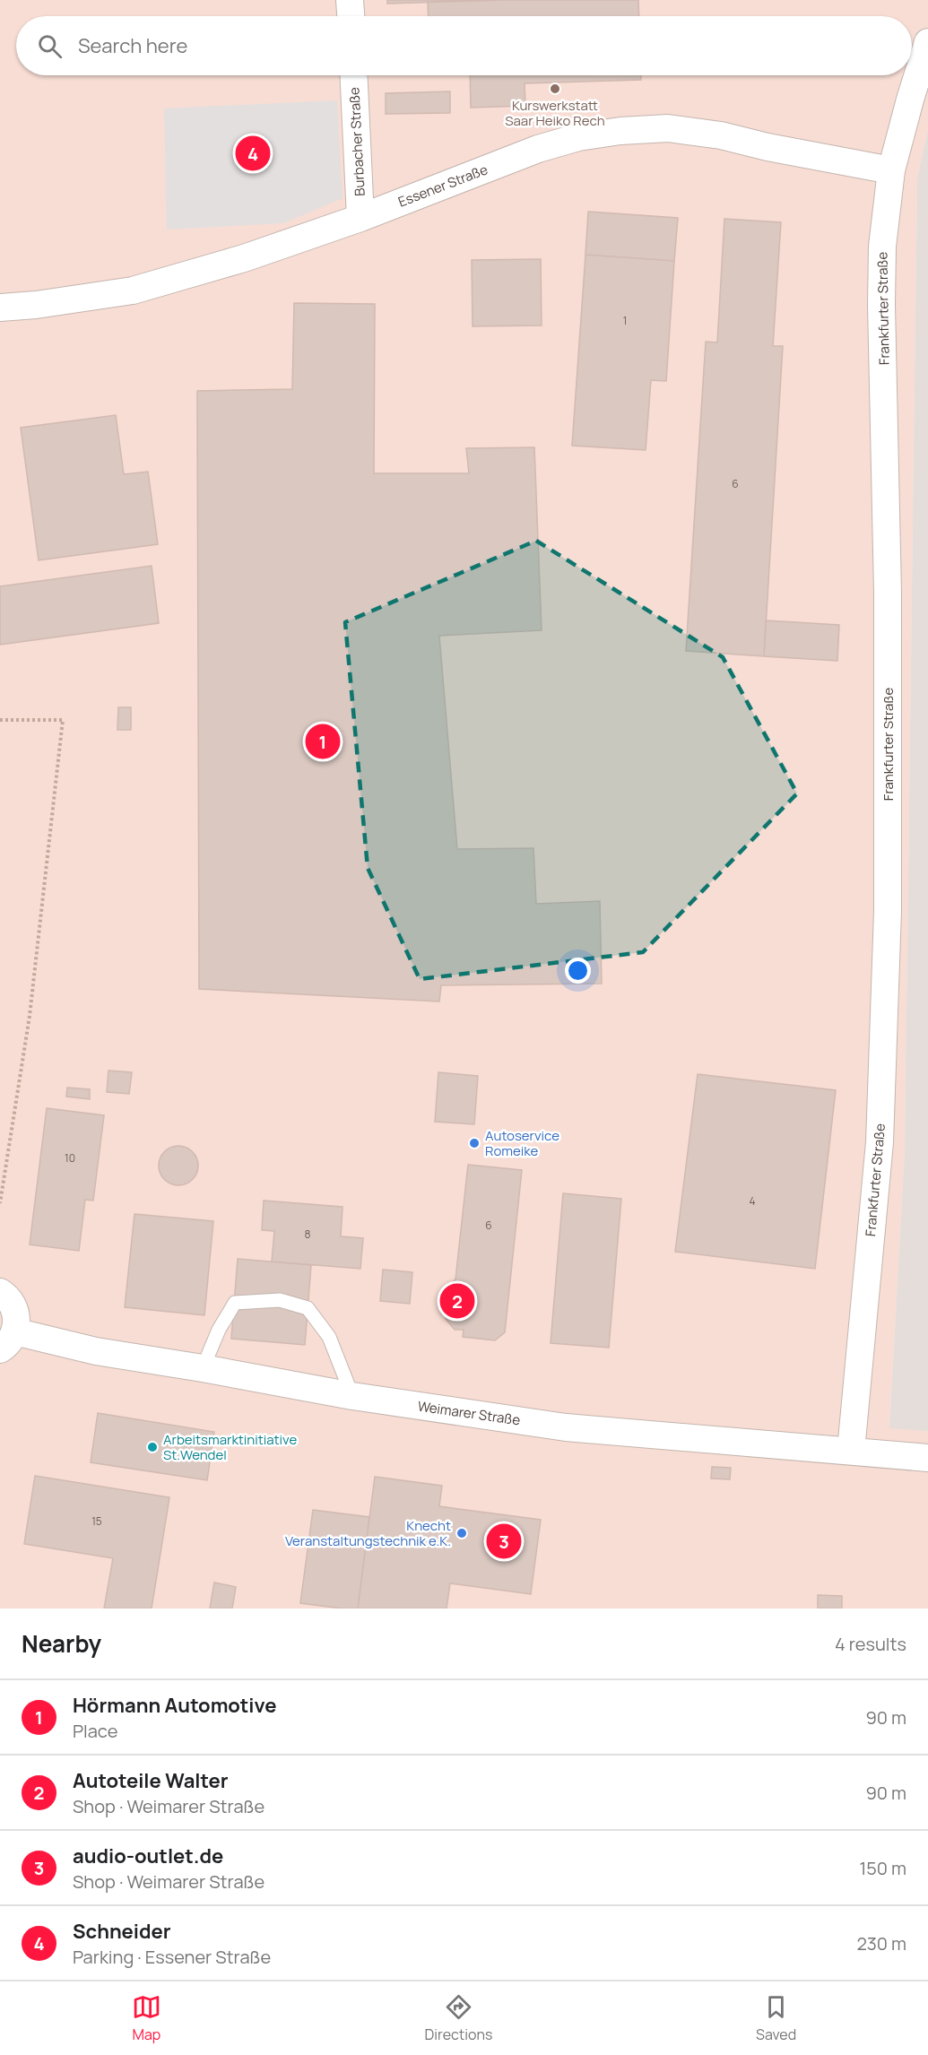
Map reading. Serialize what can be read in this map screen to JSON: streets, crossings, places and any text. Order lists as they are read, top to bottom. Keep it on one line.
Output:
{"streets":{"street":["Burbacher Straße","Essener Straße","Frankfurter Straße","Weimarer Straße"]},"crossings":[["Burbacher Straße","Essener Straße"],["Essener Straße","Frankfurter Straße"],["Frankfurter Straße","Weimarer Straße"]],"places":["Kurswerkstatt Saar Heiko Rech","Autoservice Romeike","Arbeitsmarktinitiative St.Wendel","Knecht Veranstaltungstechnik e.K."],"house_numbers":["1","6","10","4","6","8","15"],"page":{"search":"Search here","pins":["4","1","2","3"],"heading":["Nearby","4 results"],"list":[{"mark":"1","name":"Hörmann Automotive","note":"Place","value":"90 m"},{"mark":"2","name":"Autoteile Walter","note":"Shop · Weimarer Straße","value":"90 m"},{"mark":"3","name":"audio-outlet.de","note":"Shop · Weimarer Straße","value":"150 m"},{"mark":"4","name":"Schneider","note":"Parking · Essener Straße","value":"230 m"}],"nav":["Map","Directions","Saved"]}}
